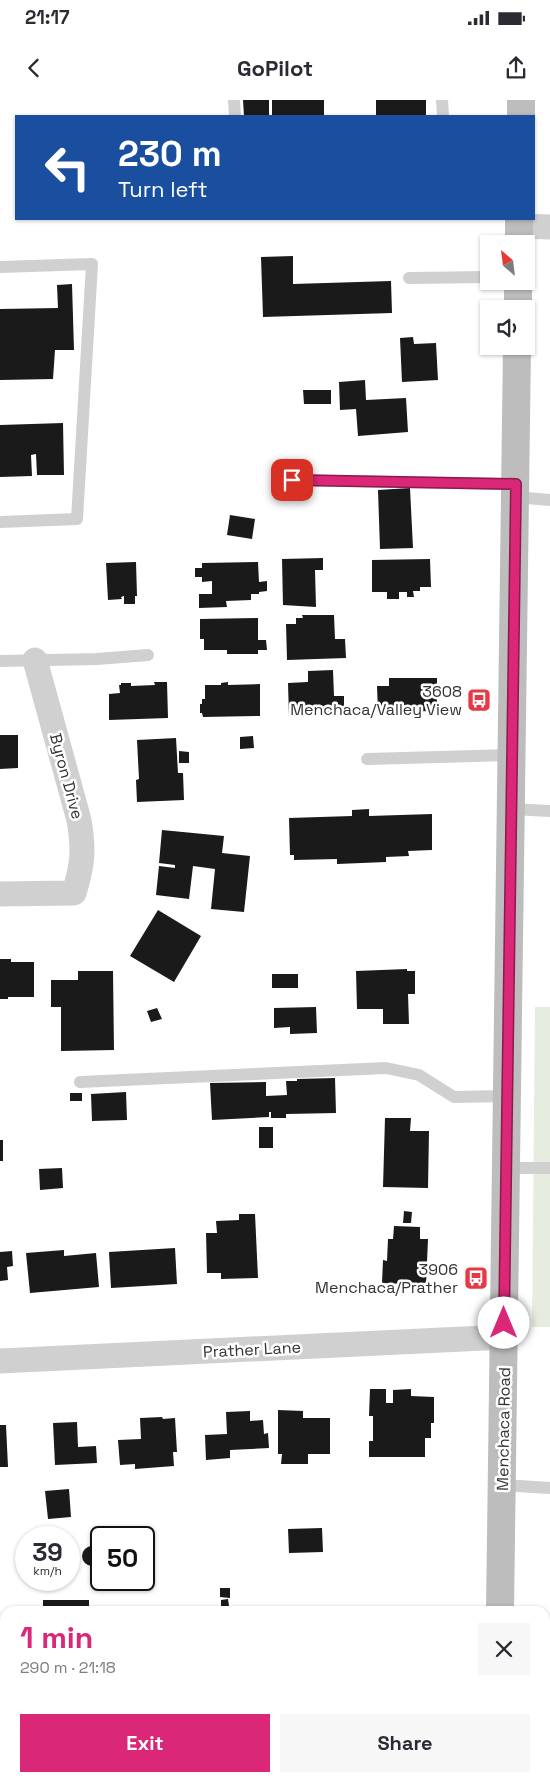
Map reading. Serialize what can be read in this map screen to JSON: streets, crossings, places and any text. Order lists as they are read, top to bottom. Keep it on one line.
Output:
{"streets":{"main road":["Menchaca Road"],"street":["Byron Drive","Prather Lane"]},"crossings":[["Prather Lane","Menchaca Road"]],"places":{"bus stop":["3608 Menchaca/Valley View","3906 Menchaca/Prather"]},"north":"top left","page":{"status":"21:17","header":"GoPilot","turn":["230 m","Turn left"],"speed":"39 km/h","limit":"50","heading":["1 min","290 m · 21:18"],"buttons":["Exit","Share"]}}
